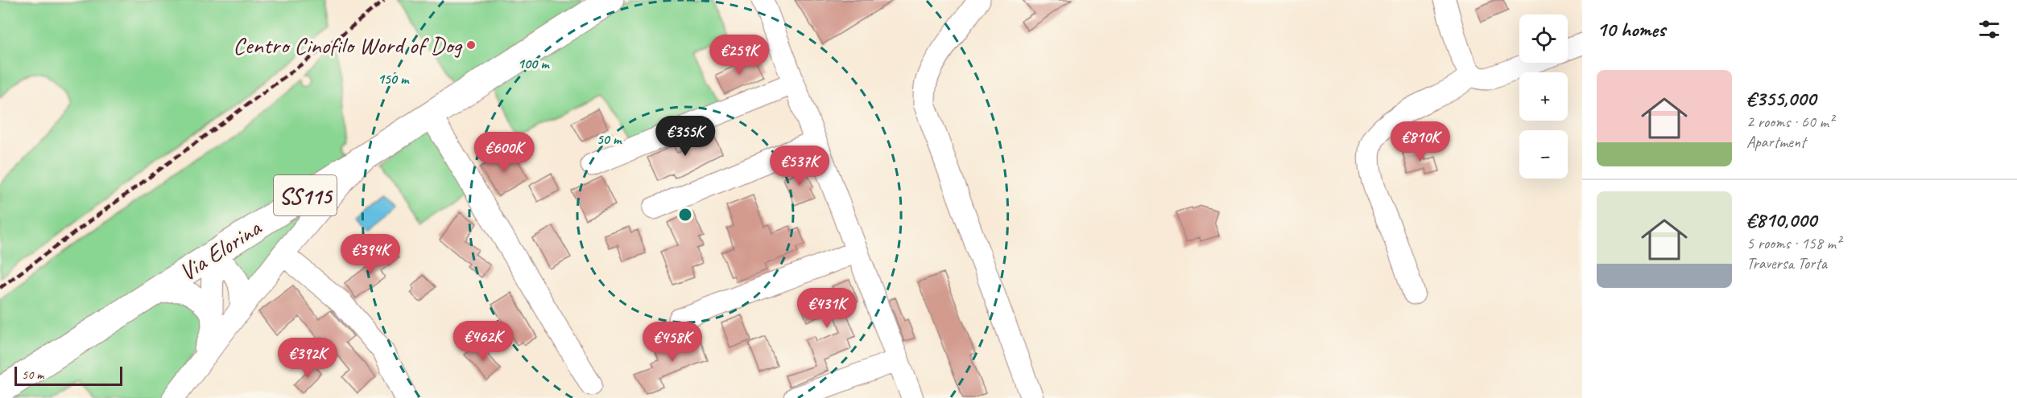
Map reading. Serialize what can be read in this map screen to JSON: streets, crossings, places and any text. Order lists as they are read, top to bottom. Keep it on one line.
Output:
{"streets":{"main road":["SS115","Via Elorina"]},"places":["Centro Cinofilo Word of Dog"],"scale_bar":"50 m","page":{"heading":"10 homes","map_buttons":["+","−"],"price":["€259K","€355K","€810K","€600K","€537K","€394K","€431K","€462K","€458K","€392K"],"list":[{"name":"€355,000","note":"2 rooms · 60 m² · Apartment"},{"name":"€810,000","note":"5 rooms · 158 m² · Traversa Torta"}],"scale":"50 m"},"rings":["100 m","150 m","50 m"]}
